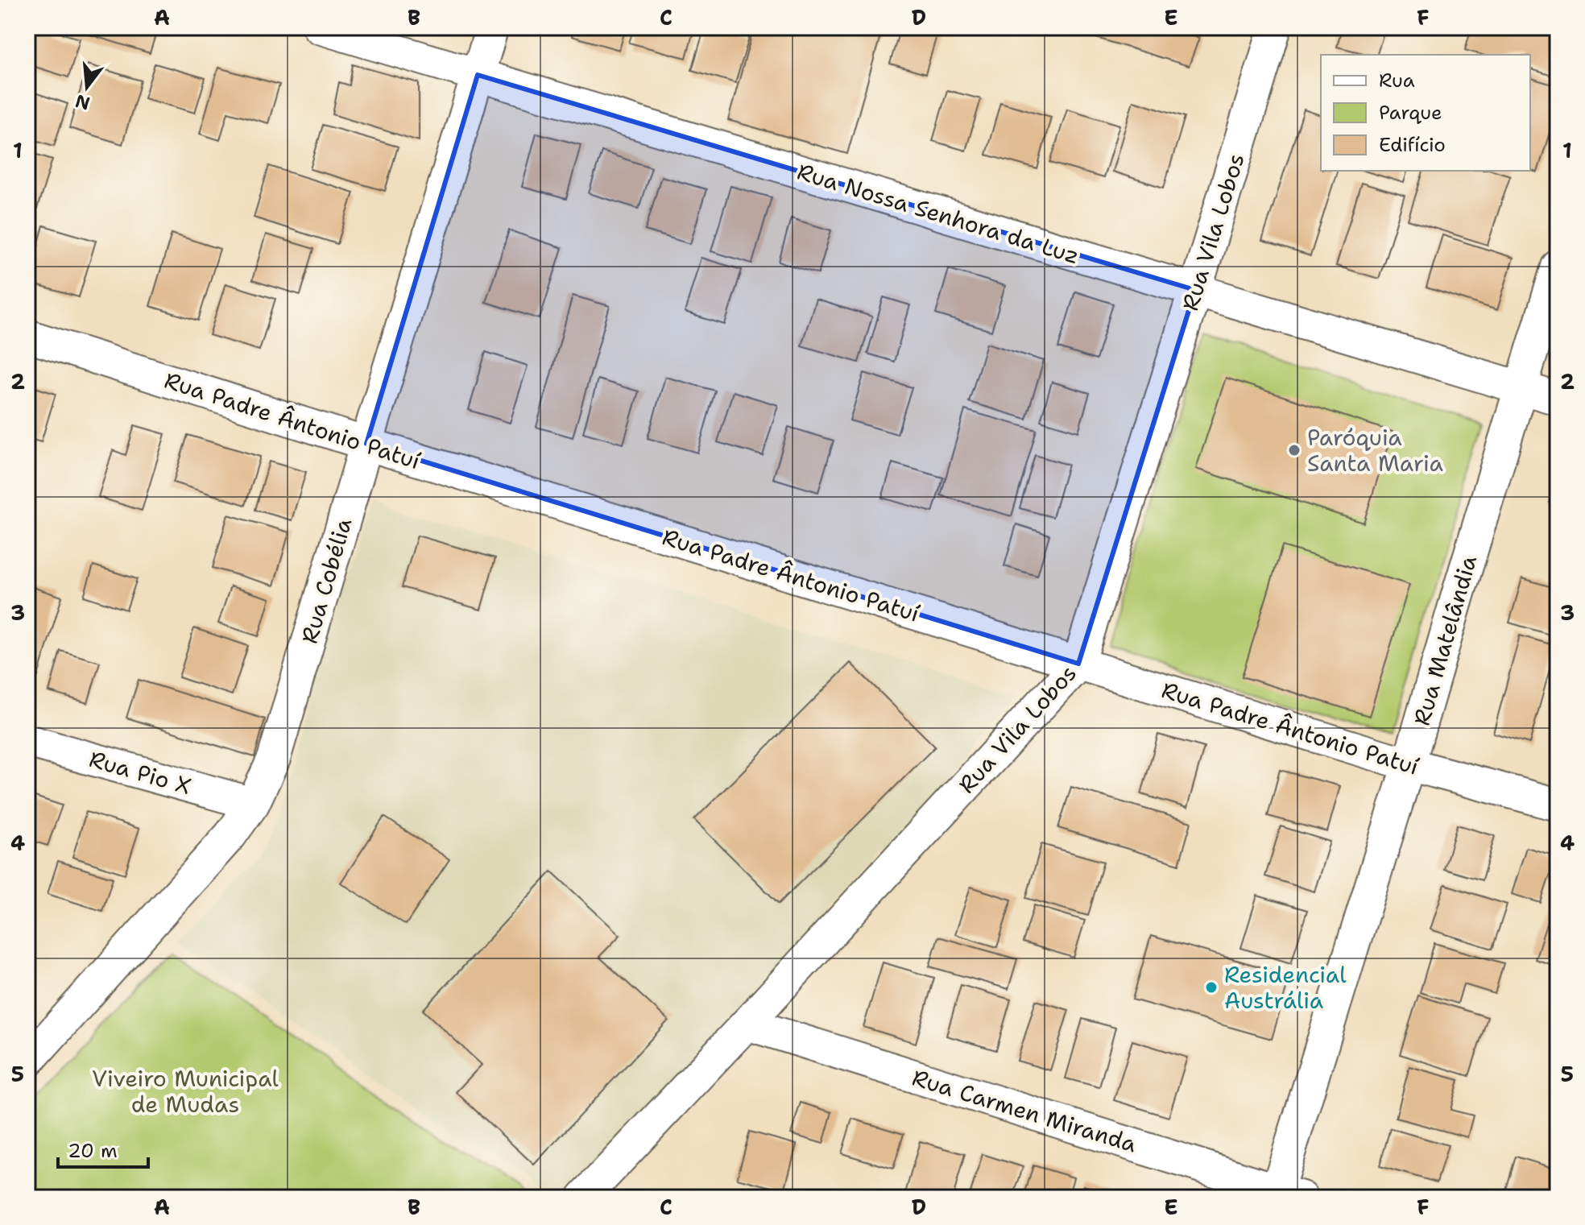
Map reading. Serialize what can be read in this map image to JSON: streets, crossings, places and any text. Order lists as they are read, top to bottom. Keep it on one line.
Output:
{"streets":{"street":["Rua Nossa Senhora da Luz","Rua Vila Lobos","Rua Padre Ântonio Patuí","Rua Cobélia","Rua Matelândia","Rua Pio X","Rua Carmen Miranda"]},"crossings":[["Rua Nossa Senhora da Luz","Rua Vila Lobos"],["Rua Nossa Senhora da Luz","Rua Cobélia"],["Rua Nossa Senhora da Luz","Rua Matelândia"],["Rua Vila Lobos","Rua Padre Ântonio Patuí"],["Rua Vila Lobos","Rua Carmen Miranda"],["Rua Padre Ântonio Patuí","Rua Cobélia"],["Rua Padre Ântonio Patuí","Rua Matelândia"],["Rua Cobélia","Rua Pio X"],["Rua Matelândia","Rua Carmen Miranda"]],"parks":["Viveiro Municipal de Mudas"],"places":["Paróquia Santa Maria","Residencial Austrália"],"legend":["Rua","Parque","Edifício"],"scale_bar":"20 m","north":"bottom","grid":{"columns":["A","B","C","D","E","F"],"rows":["1","2","3","4","5"]}}
